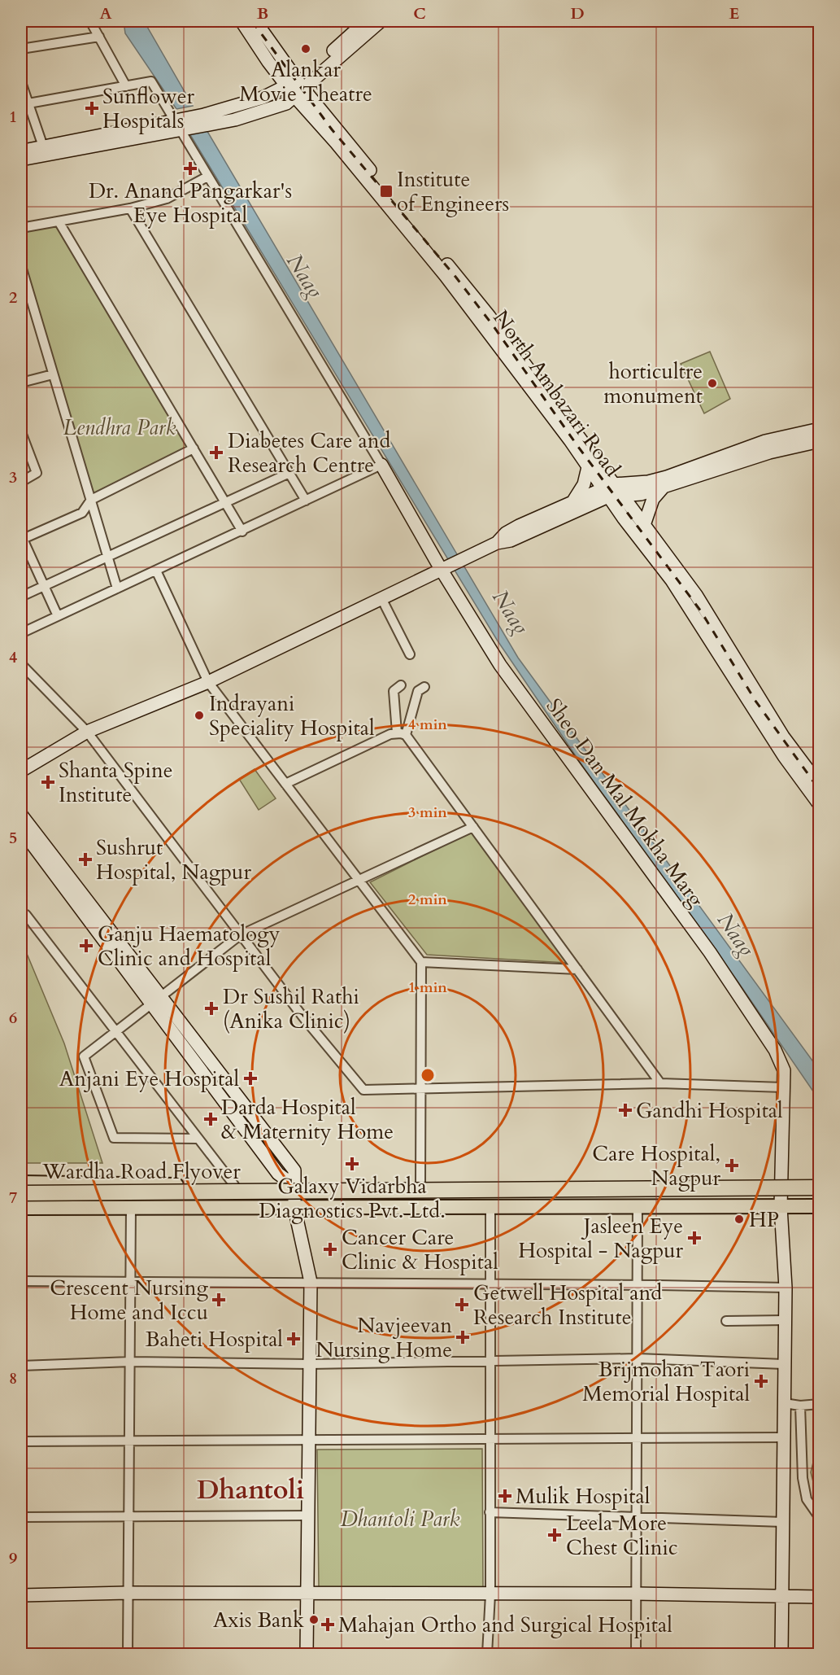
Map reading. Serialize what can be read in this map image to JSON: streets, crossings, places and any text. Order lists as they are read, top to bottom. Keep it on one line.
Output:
{"streets":{"highway":["Wardha Road Flyover"],"street":["North Ambazari Road","Sheo Dan Mal Mokha Marg"]},"districts":["Dhantoli"],"water":["Naag"],"parks":["Lendhra Park","Dhantoli Park"],"places":{"other":["Alankar Movie Theatre","horticultre monument","Indrayani Speciality Hospital","HP","Axis Bank"],"health":["Sunflower Hospitals","Dr. Anand Pangarkar's Eye Hospital","Diabetes Care and Research Centre","Shanta Spine Institute","Sushrut Hospital, Nagpur","Ganju Haematology Clinic and Hospital","Dr Sushil Rathi (Anika Clinic)","Anjani Eye Hospital","Gandhi Hospital","Darda Hospital & Maternity Home","Galaxy Vidarbha Diagnostics Pvt. Ltd.","Care Hospital, Nagpur","Jasleen Eye Hospital - Nagpur","Cancer Care Clinic & Hospital","Crescent Nursing Home and Iccu","Getwell Hospital and Research Institute","Navjeevan Nursing Home","Baheti Hospital","Brijmohan Taori Memorial Hospital","Mulik Hospital","Leela More Chest Clinic","Mahajan Ortho and Surgical Hospital"],"transit":["Institute of Engineers"]},"grid":{"columns":["A","B","C","D","E"],"rows":["1","2","3","4","5","6","7","8","9"]},"rings":["4 min","3 min","2 min","1 min"]}
